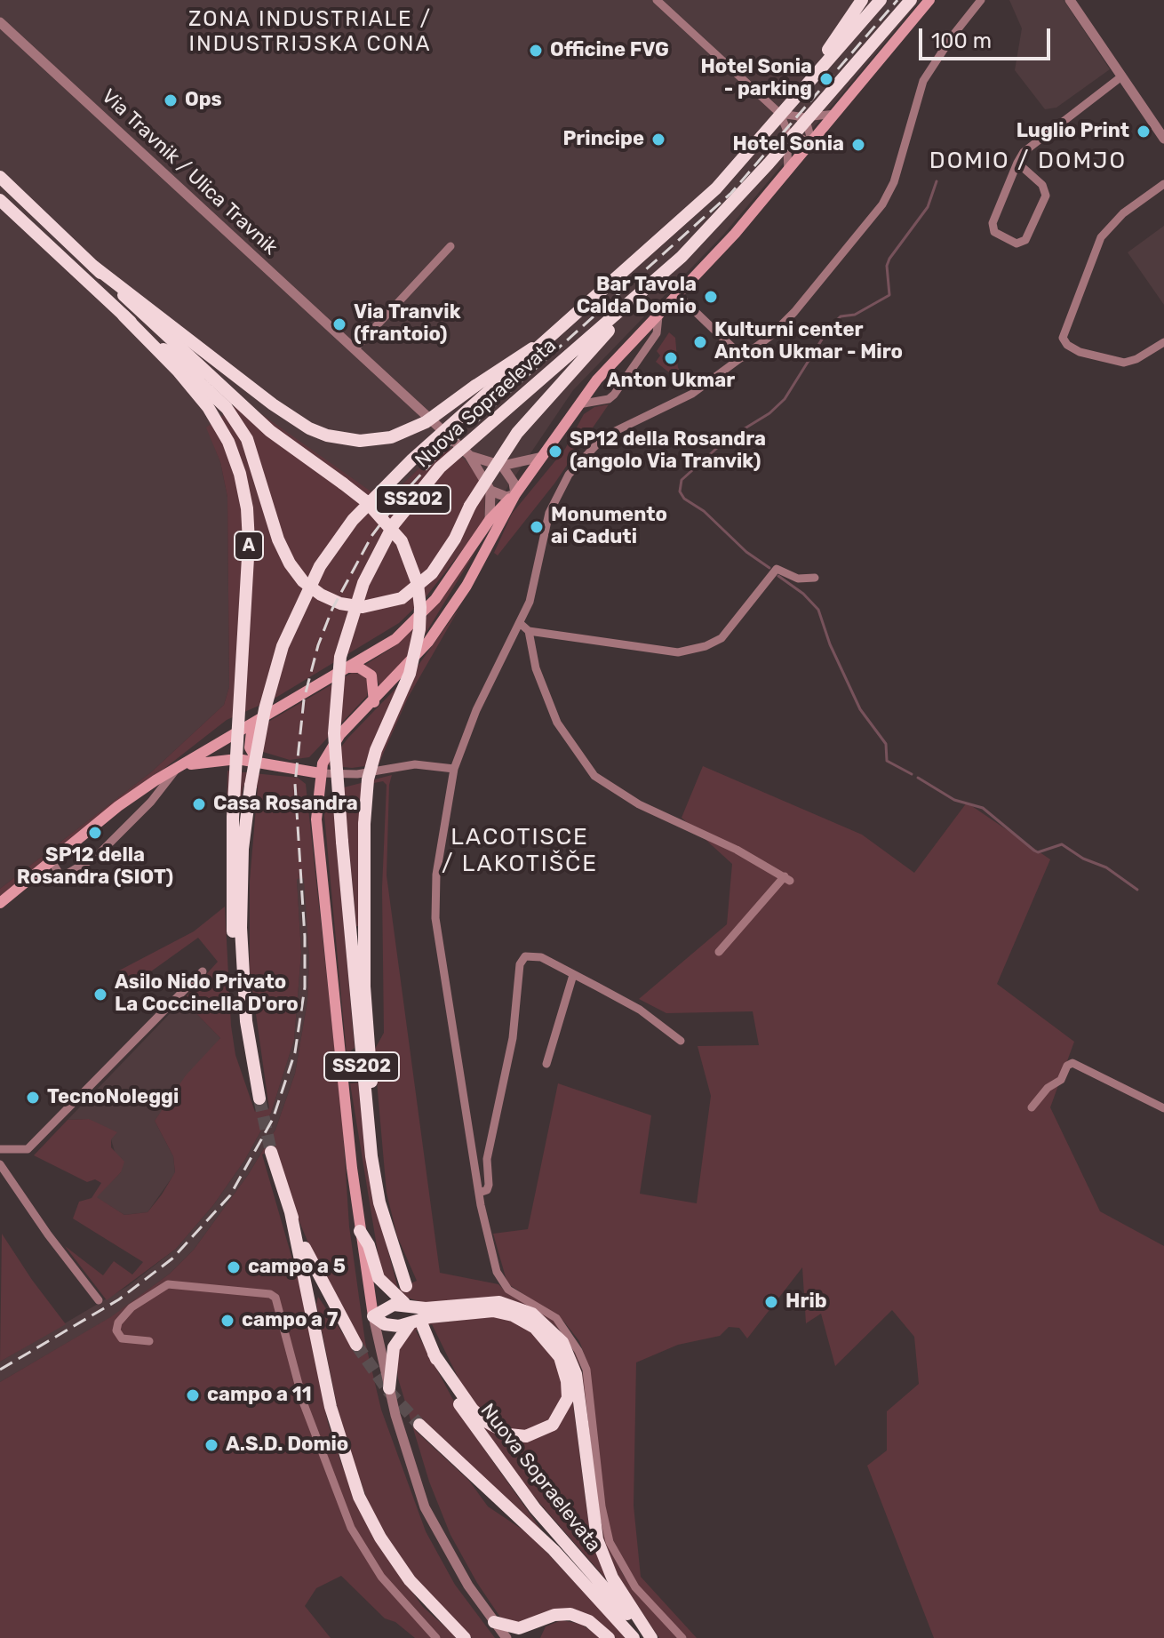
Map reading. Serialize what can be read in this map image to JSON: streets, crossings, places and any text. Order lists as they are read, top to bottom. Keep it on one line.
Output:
{"streets":{"highway":["Nuova Sopraelevata","SS202","A"],"street":["Via Travnik / Ulica Travnik"]},"crossings":[["Nuova Sopraelevata","A"]],"districts":["ZONA INDUSTRIALE / INDUSTRIJSKA CONA","DOMIO / DOMJO","LACOTISCE / LAKOTIŠČE"],"places":["Officine FVG","Hotel Sonia - parking","Ops","Luglio Print","Principe","Hotel Sonia","Bar Tavola Calda Domio","Via Tranvik (frantoio)","Kulturni center Anton Ukmar - Miro","Anton Ukmar","SP12 della Rosandra (angolo Via Tranvik)","Monumento ai Caduti","Casa Rosandra","SP12 della Rosandra (SIOT)","Asilo Nido Privato La Coccinella D'oro","TecnoNoleggi","campo a 5","Hrib","campo a 7","campo a 11","A.S.D. Domio"],"scale_bar":"100 m"}
